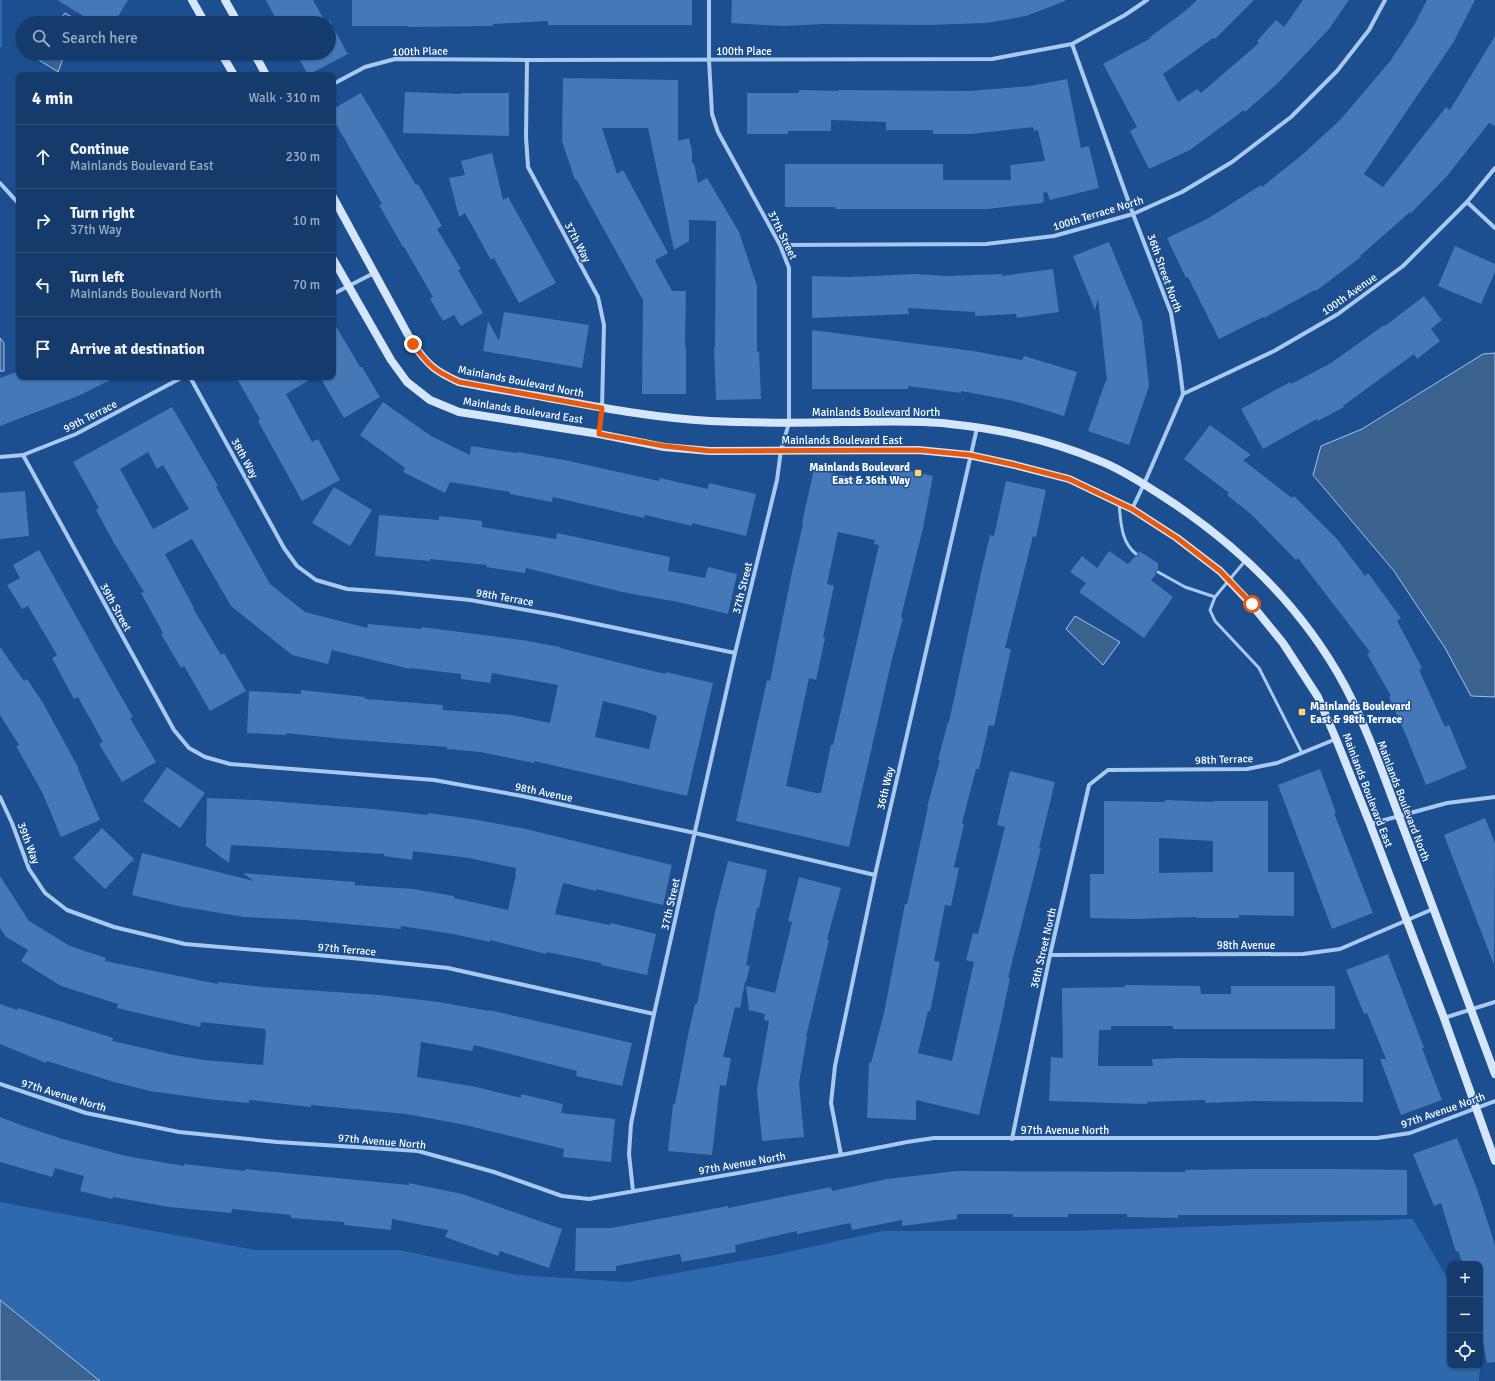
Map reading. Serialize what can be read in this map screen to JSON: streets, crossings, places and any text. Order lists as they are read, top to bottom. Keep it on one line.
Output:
{"streets":{"street":["100th Place","100th Terrace North","37th Street","37th Way","36th Street North","100th Avenue","Mainlands Boulevard North","Mainlands Boulevard East","99th Terrace","38th Way","98th Terrace","39th Street","36th Way","98th Avenue","39th Way","97th Terrace","97th Avenue North"]},"crossings":[["100th Place","37th Street"],["100th Place","37th Way"],["100th Place","36th Street North"],["100th Terrace North","37th Street"],["100th Terrace North","36th Street North"],["37th Street","Mainlands Boulevard North"],["37th Street","Mainlands Boulevard East"],["37th Street","98th Terrace"],["37th Street","98th Avenue"],["37th Street","97th Terrace"],["37th Street","97th Avenue North"],["37th Way","Mainlands Boulevard North"],["37th Way","Mainlands Boulevard East"],["36th Street North","100th Avenue"],["36th Street North","Mainlands Boulevard North"],["36th Street North","Mainlands Boulevard East"],["36th Street North","98th Terrace"],["36th Street North","98th Avenue"],["36th Street North","97th Avenue North"],["Mainlands Boulevard North","36th Way"],["Mainlands Boulevard North","98th Avenue"],["Mainlands Boulevard East","98th Terrace"],["Mainlands Boulevard East","36th Way"],["Mainlands Boulevard East","98th Avenue"],["Mainlands Boulevard East","97th Avenue North"],["99th Terrace","39th Street"],["38th Way","98th Terrace"],["39th Street","98th Avenue"],["36th Way","98th Avenue"],["36th Way","97th Avenue North"],["39th Way","97th Terrace"]],"places":{"transit":["Mainlands Boulevard East & 36th Way","Mainlands Boulevard East & 98th Terrace"]},"page":{"search":"Search here","heading":["4 min","Walk · 310 m"],"list":[["Continue","Mainlands Boulevard East","230 m"],["Turn right","37th Way","10 m"],["Turn left","Mainlands Boulevard North","70 m"],"Arrive at destination"],"map_buttons":["+","−"]}}
